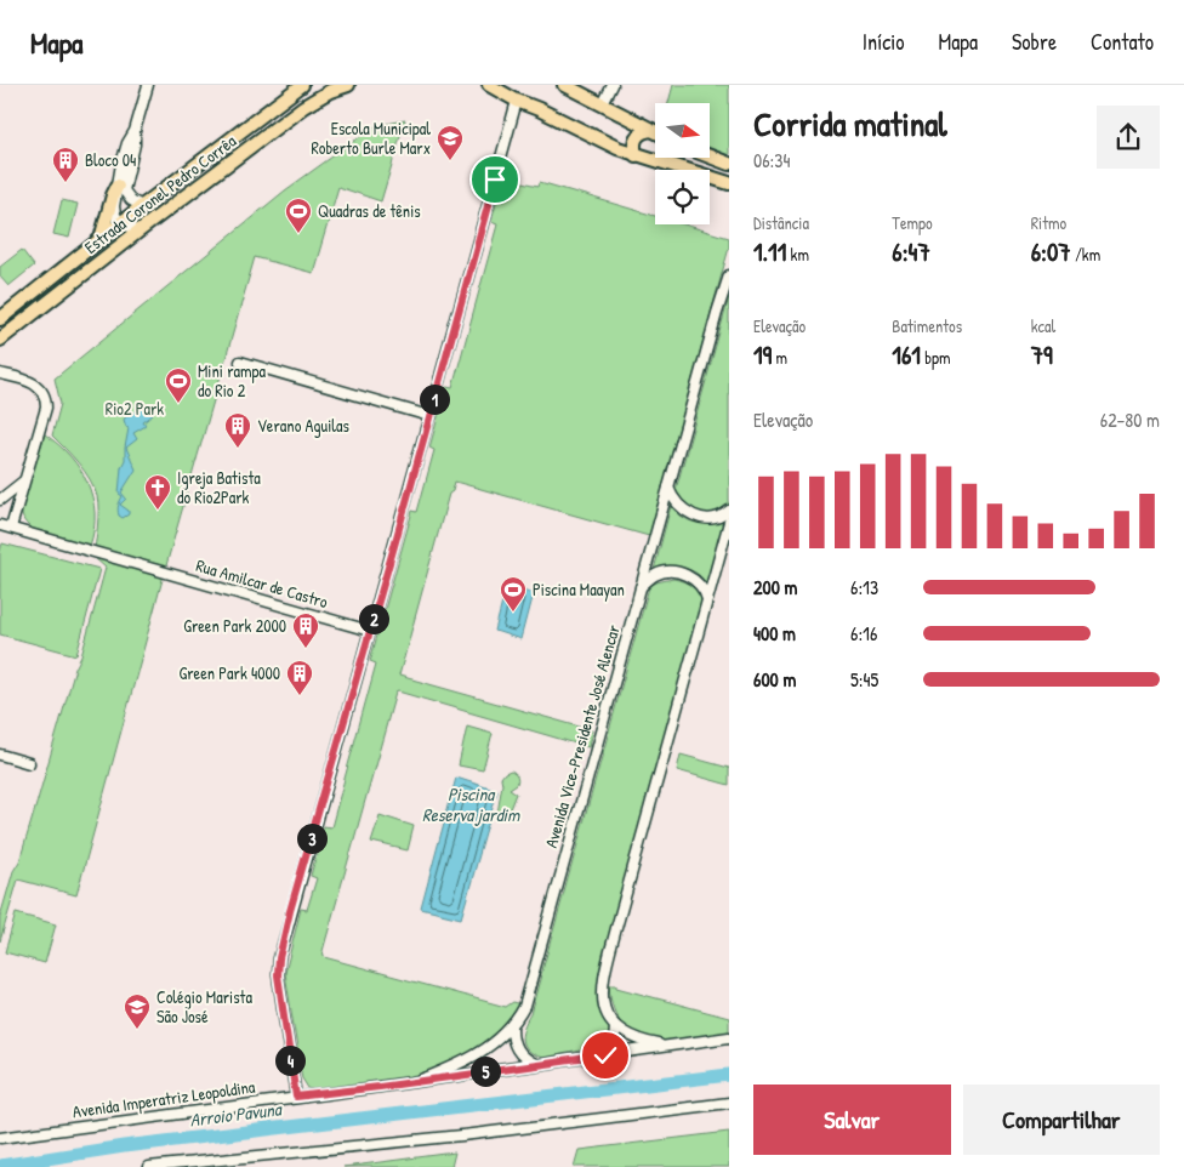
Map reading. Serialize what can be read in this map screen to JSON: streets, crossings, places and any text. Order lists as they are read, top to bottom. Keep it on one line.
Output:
{"streets":{"main road":["Estrada Coronel Pedro Corrêa"],"street":["Rua Amilcar de Castro","Avenida Vice-Presidente José Alencar","Avenida Imperatriz Leopoldina"]},"crossings":[["Avenida Vice-Presidente José Alencar","Avenida Imperatriz Leopoldina"]],"water":["Piscina Reserva jardim","Arroio Pavuna"],"parks":["Rio2 Park"],"places":{"school or university":["Escola Municipal Roberto Burle Marx","Colégio Marista São José"],"building":["Bloco 04","Verano Aguilas","Green Park 2000","Green Park 4000"],"sports":["Quadras de tênis","Mini rampa do Rio 2","Piscina Maayan"],"church":["Igreja Batista do Rio2Park"]},"north":"right","page":{"header":"Mapa","nav":["Início","Mapa","Sobre","Contato"],"heading":["Corrida matinal","06:34"],"stats":[["Distância","1.11 km"],["Tempo","6:47"],["Ritmo","6:07 /km"],["Elevação","19 m"],["Batimentos","161 bpm"],["kcal","79"]],"pins":["1","2","3","4","5"],"chart":["Elevação","62–80 m"],"list":[{"name":"200 m","note":"6:13"},{"name":"400 m","note":"6:16"},{"name":"600 m","note":"5:45"}],"buttons":["Salvar","Compartilhar"]}}
